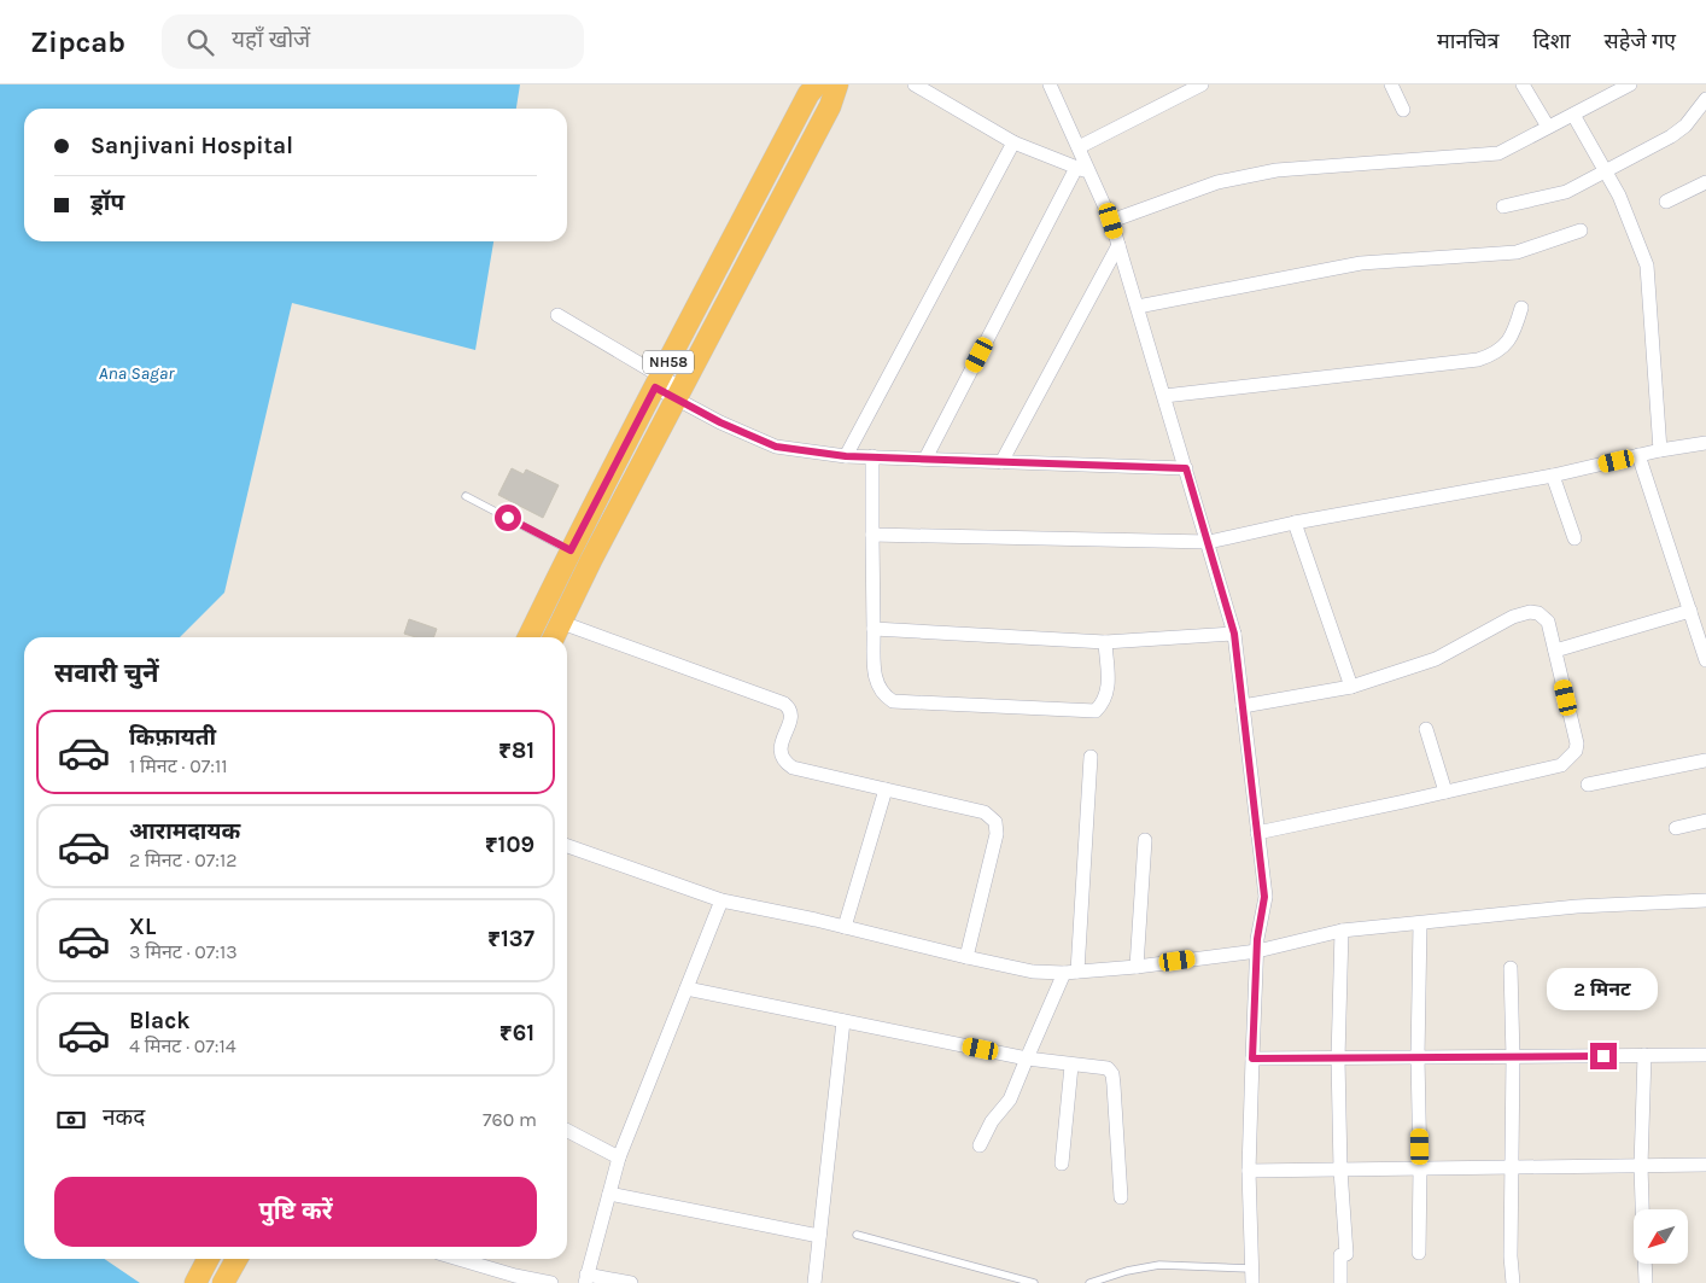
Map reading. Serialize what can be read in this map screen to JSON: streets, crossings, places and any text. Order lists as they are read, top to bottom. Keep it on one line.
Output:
{"streets":{"highway":["NH58"]},"water":["Ana Sagar"],"north":"bottom left","page":{"header":"Zipcab","search":"यहाँ खोजें","nav":["मानचित्र","दिशा","सहेजे गए"],"banner":["Sanjivani Hospital","ड्रॉप"],"heading":"सवारी चुनें","list":[{"name":"किफ़ायती","note":"1 मिनट · 07:11","value":"₹81"},{"name":"आरामदायक","note":"2 मिनट · 07:12","value":"₹109"},{"name":"XL","note":"3 मिनट · 07:13","value":"₹137"},{"name":"Black","note":"4 मिनट · 07:14","value":"₹61"}],"bubble":"2 मिनट","pay":["नकद","760 m"],"buttons":"पुष्टि करें"}}
